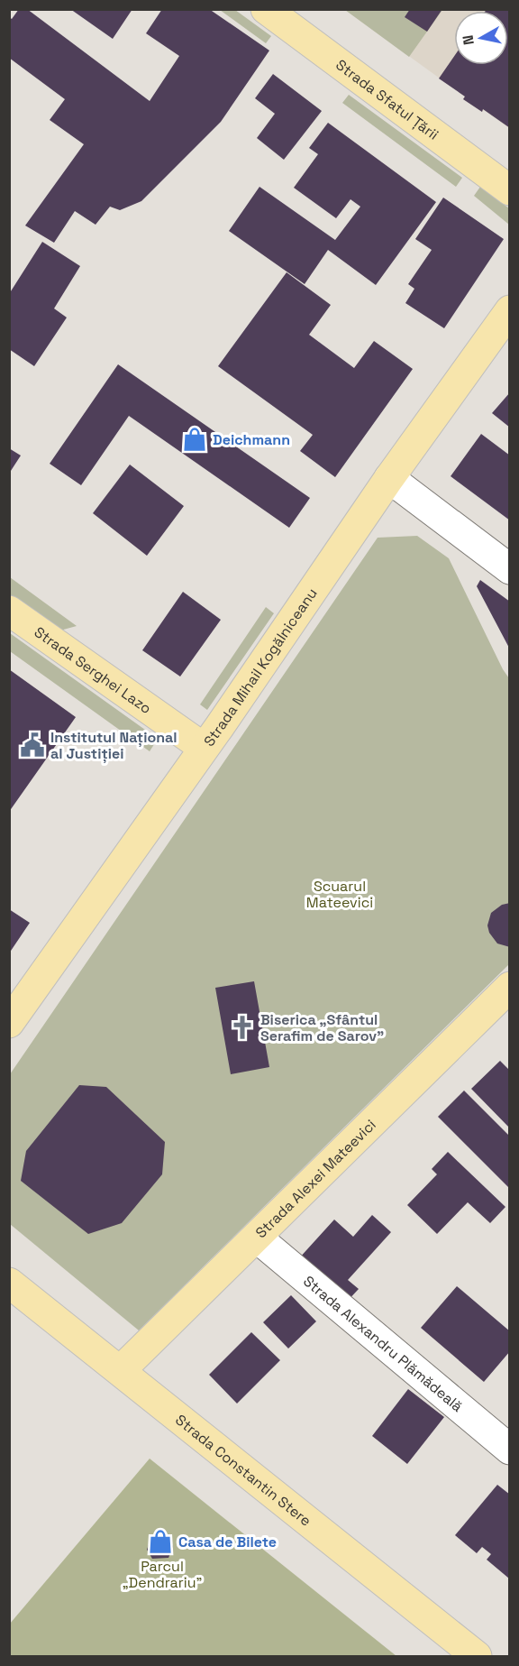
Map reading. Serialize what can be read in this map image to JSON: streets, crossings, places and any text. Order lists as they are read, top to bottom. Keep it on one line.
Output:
{"streets":{"main road":["Strada Sfatul Țării","Strada Mihail Kogălniceanu","Strada Serghei Lazo","Strada Alexei Mateevici","Strada Constantin Stere"],"street":["Strada Alexandru Plămădeală"]},"crossings":[["Strada Mihail Kogălniceanu","Strada Serghei Lazo"],["Strada Alexei Mateevici","Strada Alexandru Plămădeală"],["Strada Alexei Mateevici","Strada Constantin Stere"]],"parks":["Scuarul Mateevici","Parcul „Dendrariu”"],"places":{"shop":["Deichmann","Casa de Bilete"],"public building":["Institutul Național al Justiției"],"church":["Biserica „Sfântul Serafim de Sarov”"]},"north":"left"}
